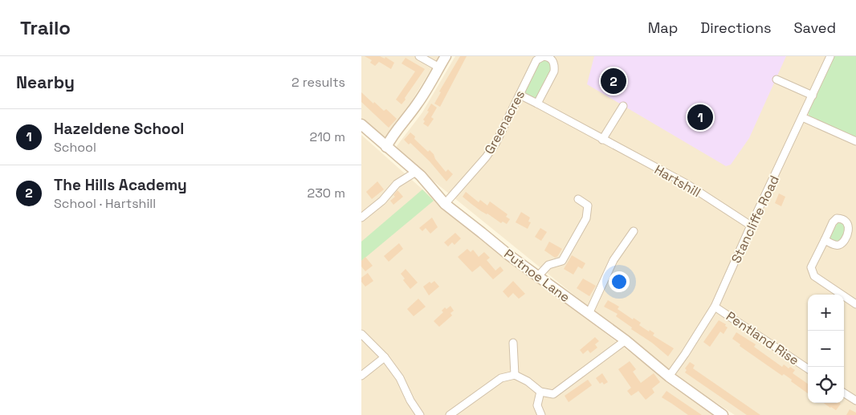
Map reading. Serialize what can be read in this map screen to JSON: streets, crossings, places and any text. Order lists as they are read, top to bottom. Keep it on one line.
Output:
{"streets":{"street":["Greenacres","Hartshill","Stancliffe Road","Putnoe Lane","Pentland Rise"]},"crossings":[["Greenacres","Hartshill"],["Greenacres","Putnoe Lane"],["Hartshill","Stancliffe Road"],["Stancliffe Road","Putnoe Lane"],["Stancliffe Road","Pentland Rise"]],"page":{"header":"Trailo","nav":["Map","Directions","Saved"],"heading":["Nearby","2 results"],"pins":["2","1"],"list":[{"mark":"1","name":"Hazeldene School","note":"School","value":"210 m"},{"mark":"2","name":"The Hills Academy","note":"School · Hartshill","value":"230 m"}],"map_buttons":["+","−"]}}
